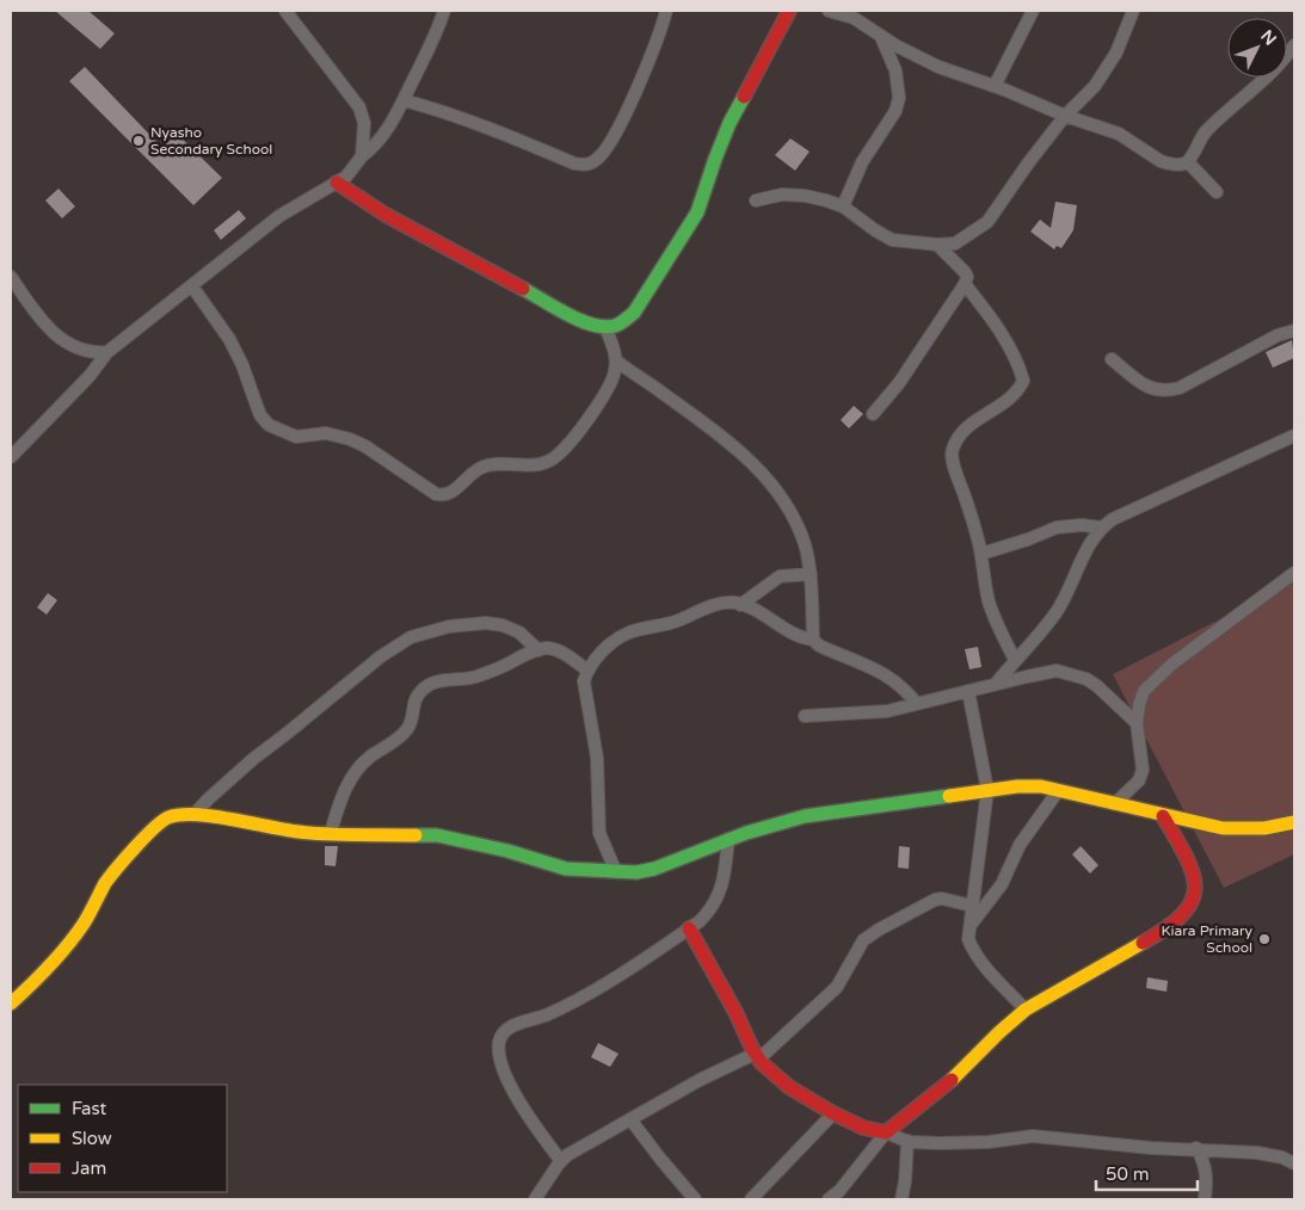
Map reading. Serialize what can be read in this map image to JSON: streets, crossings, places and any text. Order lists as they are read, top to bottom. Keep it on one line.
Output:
{"places":["Nyasho Secondary School","Kiara Primary School"],"legend":["Fast","Slow","Jam"],"scale_bar":"50 m","north":"top right"}
